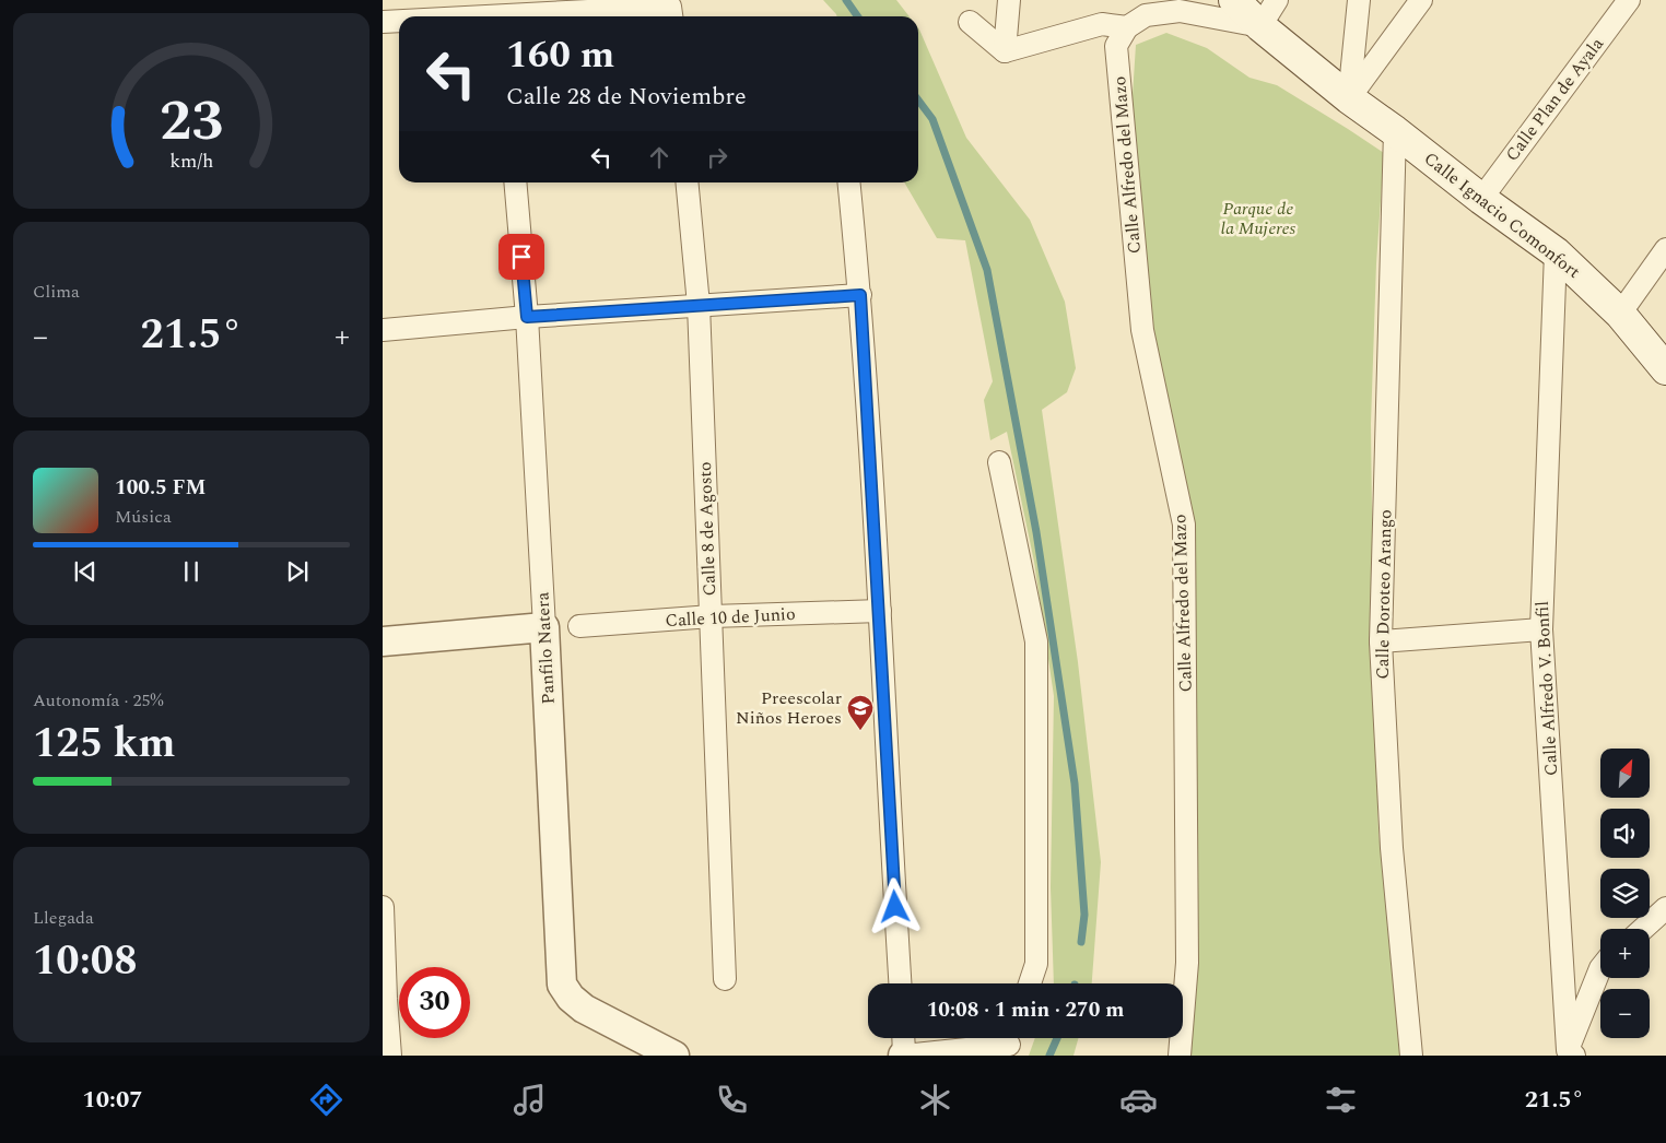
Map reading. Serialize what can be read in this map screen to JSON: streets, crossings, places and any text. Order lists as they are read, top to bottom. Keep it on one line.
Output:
{"streets":{"main road":["Calle Ignacio Comonfort"],"street":["Calle Plan de Ayala","Calle Alfredo del Mazo","Calle 8 de Agosto","Calle Doroteo Arango","Calle 10 de Junio","Panfilo Natera","Calle Alfredo V. Bonfil"]},"crossings":[["Calle Plan de Ayala","Calle Ignacio Comonfort"],["Calle Ignacio Comonfort","Calle Doroteo Arango"],["Calle Ignacio Comonfort","Calle Alfredo V. Bonfil"],["Calle 8 de Agosto","Calle 10 de Junio"]],"parks":["Parque de la Mujeres"],"places":{"school or university":["Preescolar Niños Heroes"]},"north":"top right","page":{"turn":["160 m","Calle 28 de Noviembre"],"tile":["Clima",["Autonomía · 25%","125 km"],["Llegada","10:08"]],"heat":["−","21.5°","+"],"song":["100.5 FM","Música"],"map_buttons":["+","−"],"limit":"30","trip":"10:08 · 1 min · 270 m","tabs":["10:07","21.5°"],"gauge":["23","km/h"]}}
